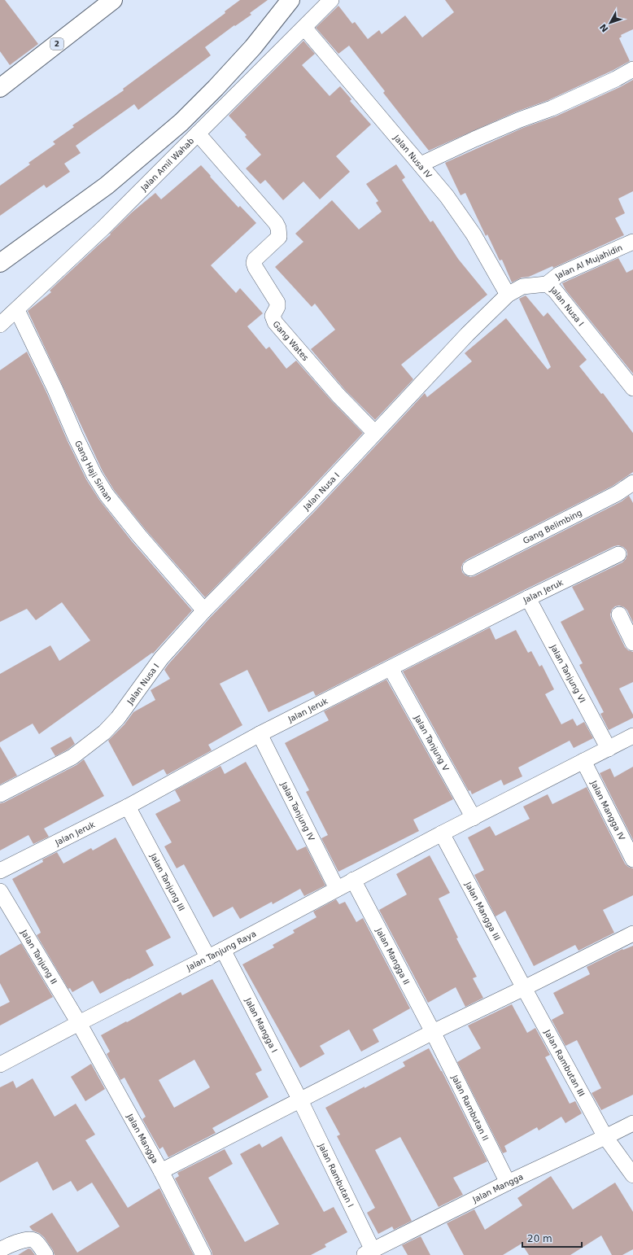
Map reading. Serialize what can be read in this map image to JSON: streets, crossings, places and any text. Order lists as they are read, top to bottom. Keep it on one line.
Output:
{"streets":{"highway":["2"],"street":["Jalan Nusa IV","Jalan Amil Wahab","Jalan Al Mujahidin","Jalan Nusa I","Gang Wates","Gang Haji Siman","Gang Belimbing","Jalan Jeruk","Jalan Tanjung VI","Jalan Tanjung V","Jalan Mangga IV","Jalan Tanjung IV","Jalan Tanjung III","Jalan Mangga III","Jalan Tanjung Raya","Jalan Mangga II","Jalan Tanjung II","Jalan Mangga I","Jalan Rambutan III","Jalan Rambutan II","Jalan Mangga","Jalan Rambutan I"]},"crossings":[["Jalan Nusa IV","Jalan Amil Wahab"],["Jalan Nusa IV","Jalan Nusa I"],["Jalan Amil Wahab","Gang Wates"],["Jalan Amil Wahab","Gang Haji Siman"],["Jalan Al Mujahidin","Jalan Nusa I"],["Jalan Nusa I","Gang Wates"],["Jalan Nusa I","Gang Haji Siman"],["Jalan Jeruk","Jalan Tanjung VI"],["Jalan Jeruk","Jalan Tanjung V"],["Jalan Jeruk","Jalan Tanjung IV"],["Jalan Jeruk","Jalan Tanjung III"],["Jalan Tanjung VI","Jalan Tanjung Raya"],["Jalan Tanjung V","Jalan Tanjung Raya"],["Jalan Mangga IV","Jalan Tanjung Raya"],["Jalan Tanjung IV","Jalan Tanjung Raya"],["Jalan Tanjung III","Jalan Tanjung Raya"],["Jalan Mangga III","Jalan Tanjung Raya"],["Jalan Mangga III","Jalan Rambutan III"],["Jalan Tanjung Raya","Jalan Mangga II"],["Jalan Tanjung Raya","Jalan Tanjung II"],["Jalan Tanjung Raya","Jalan Mangga I"],["Jalan Tanjung Raya","Jalan Mangga"],["Jalan Mangga II","Jalan Rambutan II"],["Jalan Tanjung II","Jalan Mangga"],["Jalan Mangga I","Jalan Rambutan I"],["Jalan Rambutan III","Jalan Mangga"],["Jalan Rambutan II","Jalan Mangga"],["Jalan Mangga","Jalan Rambutan I"]],"scale_bar":"20 m","north":"bottom left"}
